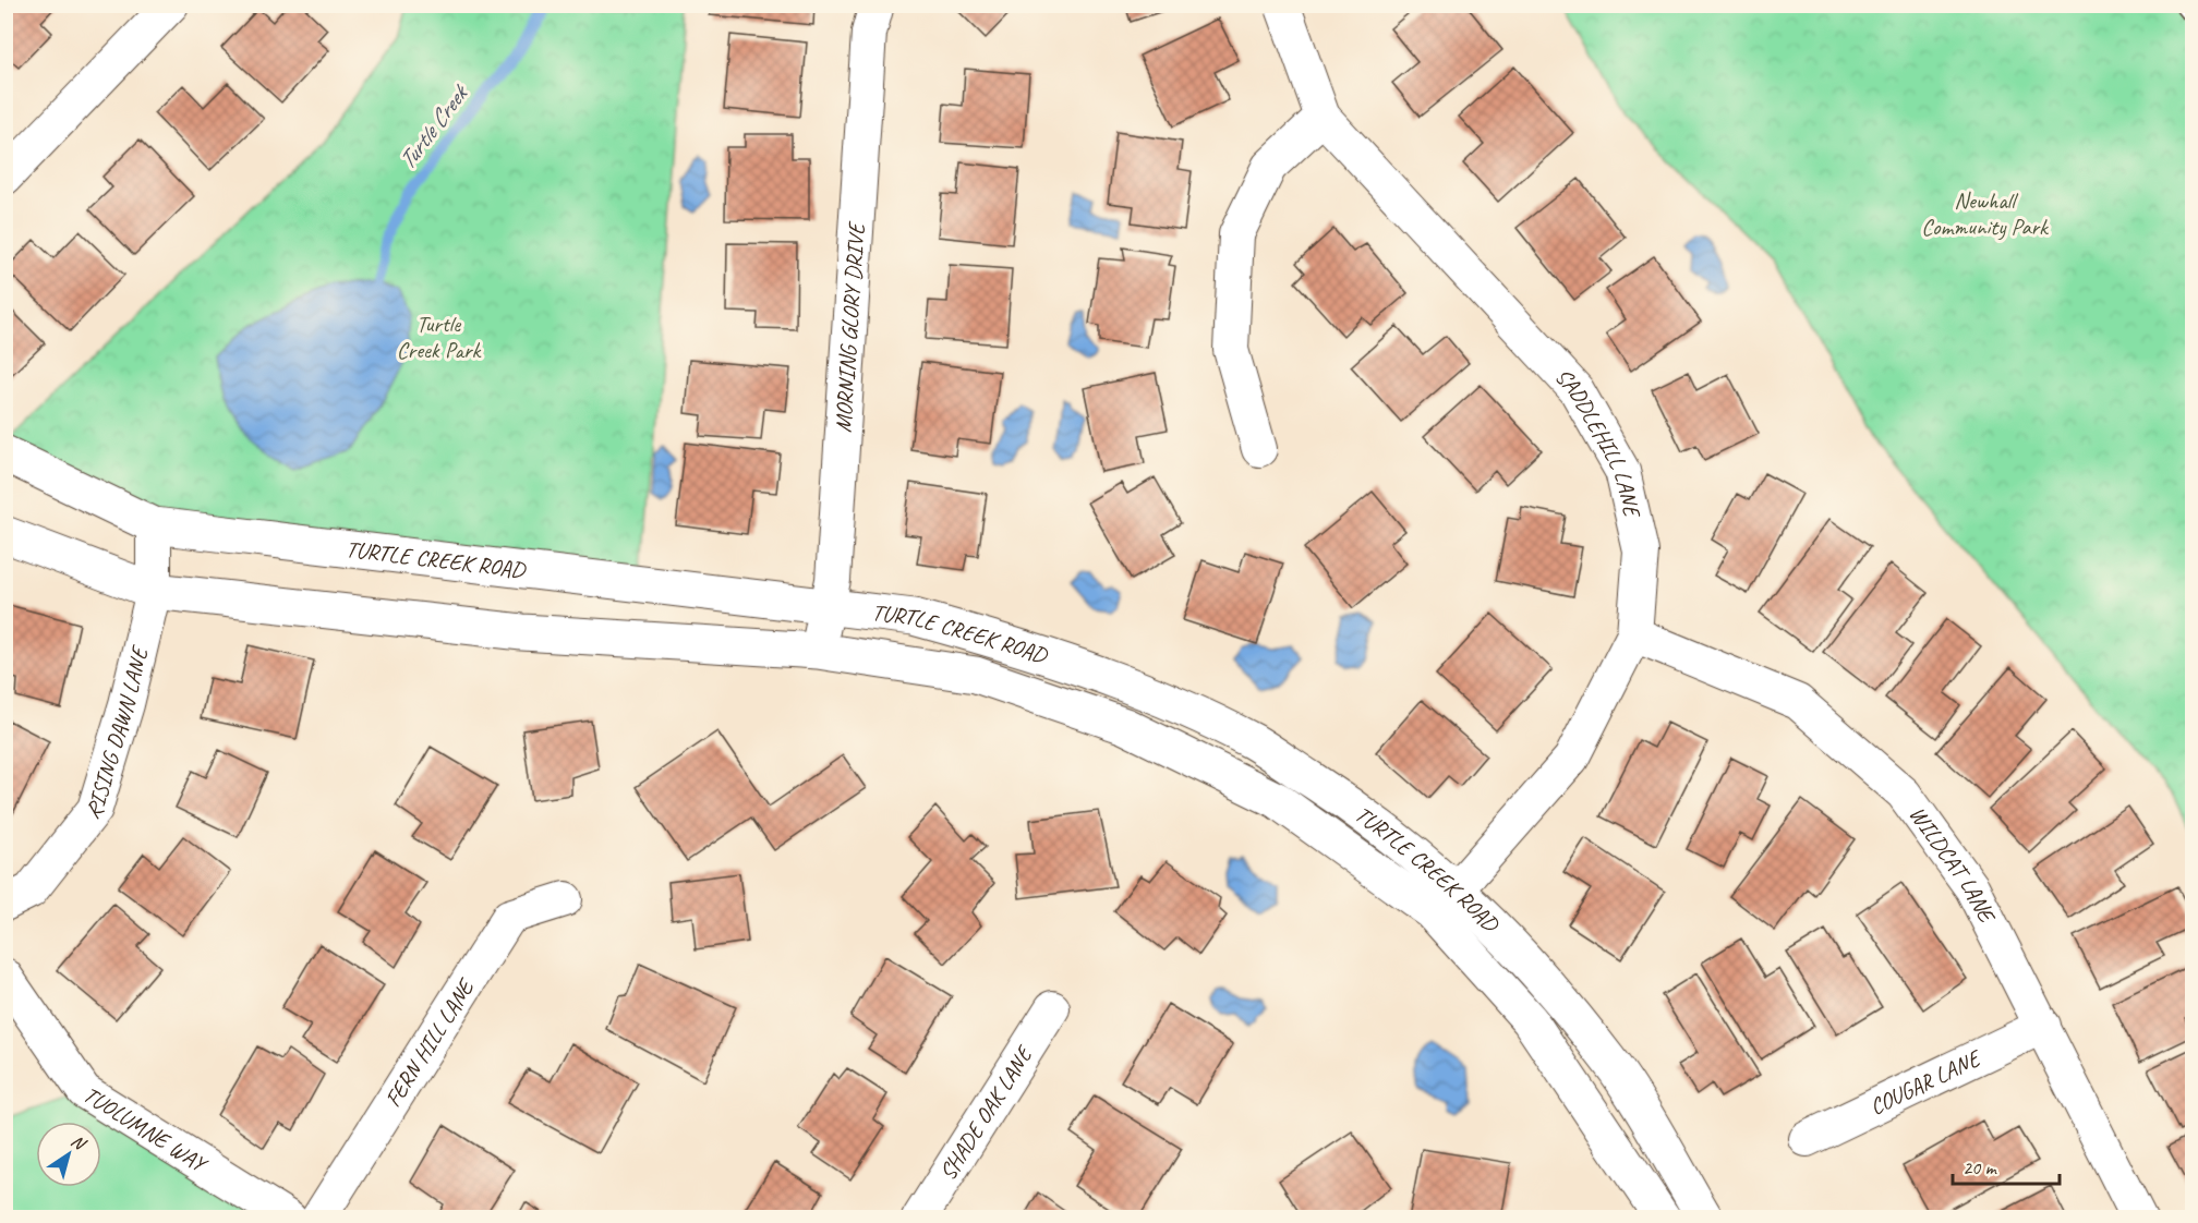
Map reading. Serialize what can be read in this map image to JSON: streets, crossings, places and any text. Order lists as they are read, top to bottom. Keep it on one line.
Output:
{"streets":{"street":["MORNING GLORY DRIVE","SADDLEHILL LANE","TURTLE CREEK ROAD","RISING DAWN LANE","WILDCAT LANE","FERN HILL LANE","COUGAR LANE","SHADE OAK LANE","TUOLUMNE WAY"]},"crossings":[["MORNING GLORY DRIVE","TURTLE CREEK ROAD"],["SADDLEHILL LANE","TURTLE CREEK ROAD"],["SADDLEHILL LANE","WILDCAT LANE"],["TURTLE CREEK ROAD","RISING DAWN LANE"],["WILDCAT LANE","COUGAR LANE"]],"water":["Turtle Creek"],"parks":["Newhall Community Park","Turtle Creek Park"],"scale_bar":"20 m","north":"top right"}
